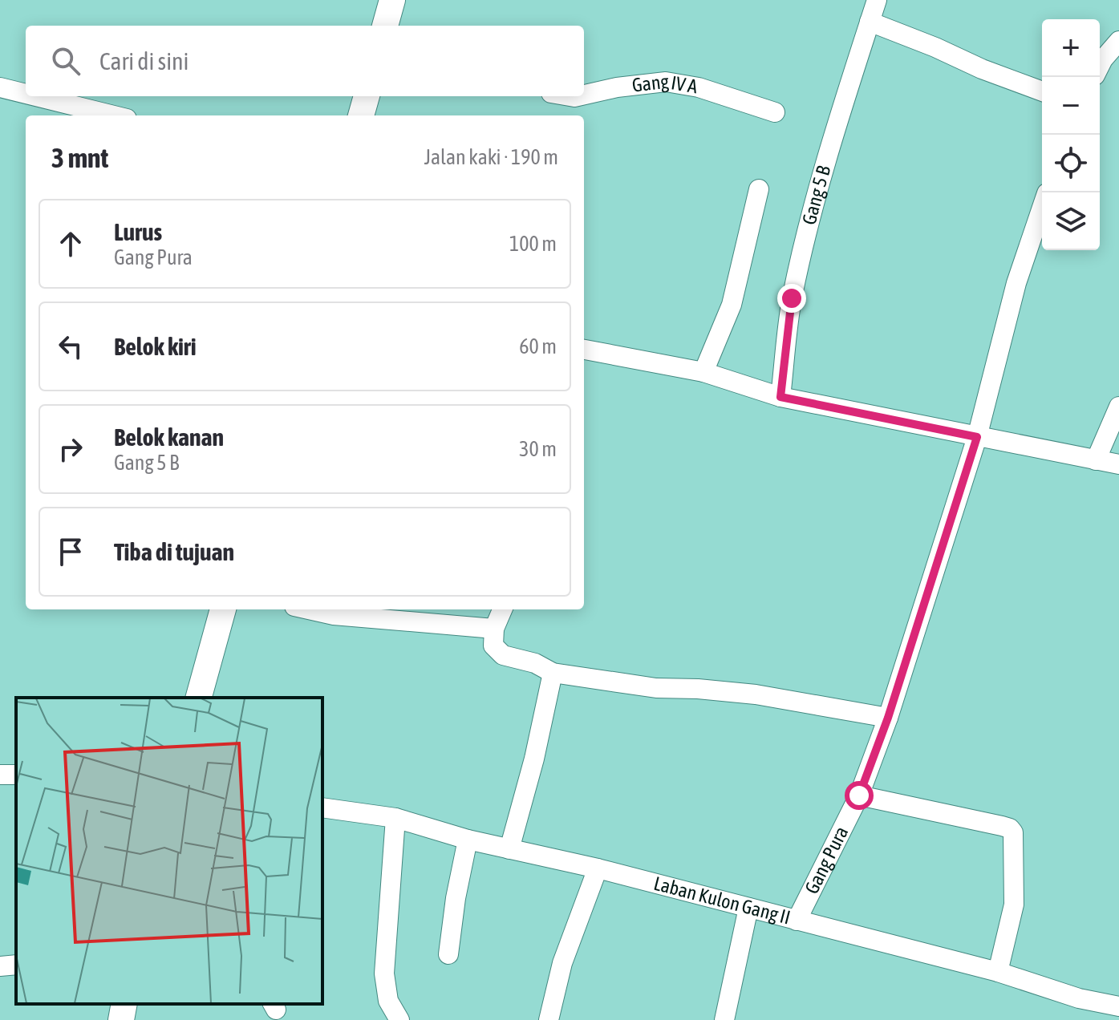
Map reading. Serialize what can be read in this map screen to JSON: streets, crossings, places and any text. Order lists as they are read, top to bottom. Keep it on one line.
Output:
{"streets":{"street":["Gang IV A","Gang 5 B","Gang Pura","Laban Kulon Gang II"]},"crossings":[["Gang Pura","Laban Kulon Gang II"]],"page":{"map_buttons":["+","−"],"search":"Cari di sini","heading":["3 mnt","Jalan kaki · 190 m"],"list":[["Lurus","Gang Pura","100 m"],["Belok kiri","60 m"],["Belok kanan","Gang 5 B","30 m"],"Tiba di tujuan"]}}
